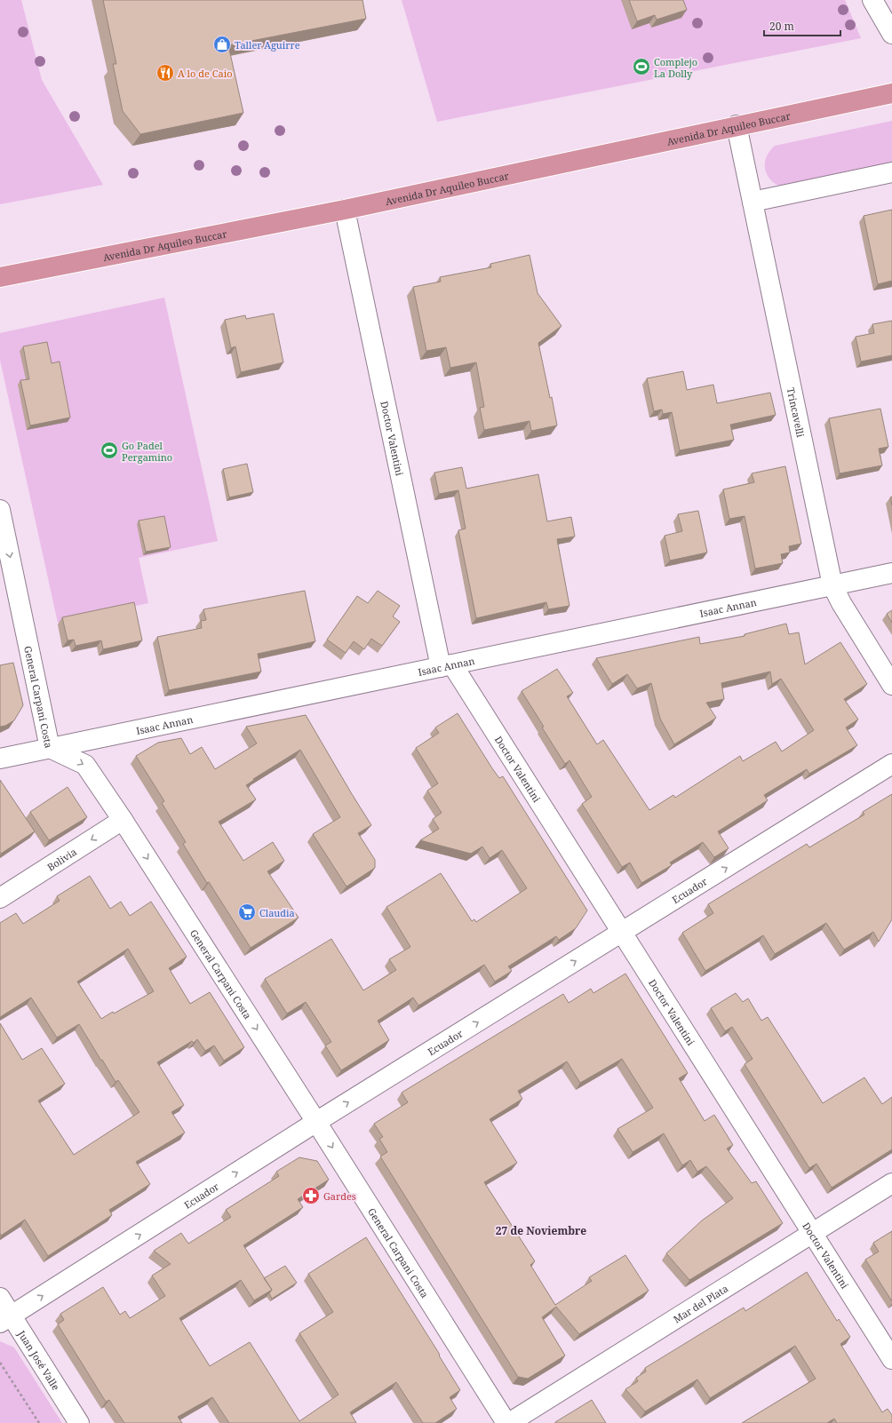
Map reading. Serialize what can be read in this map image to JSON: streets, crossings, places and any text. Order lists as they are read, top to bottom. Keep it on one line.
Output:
{"streets":{"highway":["Avenida Dr Aquileo Buccar"],"street":["Trincavelli","Doctor Valentini","Isaac Annan","General Carpani Costa","Bolivia","Ecuador","Mar del Plata","Juan José Valle"]},"crossings":[["Avenida Dr Aquileo Buccar","Trincavelli"],["Avenida Dr Aquileo Buccar","Doctor Valentini"],["Trincavelli","Isaac Annan"],["Doctor Valentini","Isaac Annan"],["Doctor Valentini","Ecuador"],["Doctor Valentini","Mar del Plata"],["Isaac Annan","General Carpani Costa"],["General Carpani Costa","Bolivia"],["General Carpani Costa","Ecuador"],["Ecuador","Juan José Valle"]],"one_way":["General Carpani Costa","Bolivia","Ecuador"],"districts":["27 de Noviembre"],"places":{"shop":["Taller Aguirre"],"sports":["Complejo La Dolly","Go Padel Pergamino"],"restaurant":["A lo de Caio"],"supermarket":["Claudia"],"pharmacy":["Gardes"]},"scale_bar":"20 m"}
